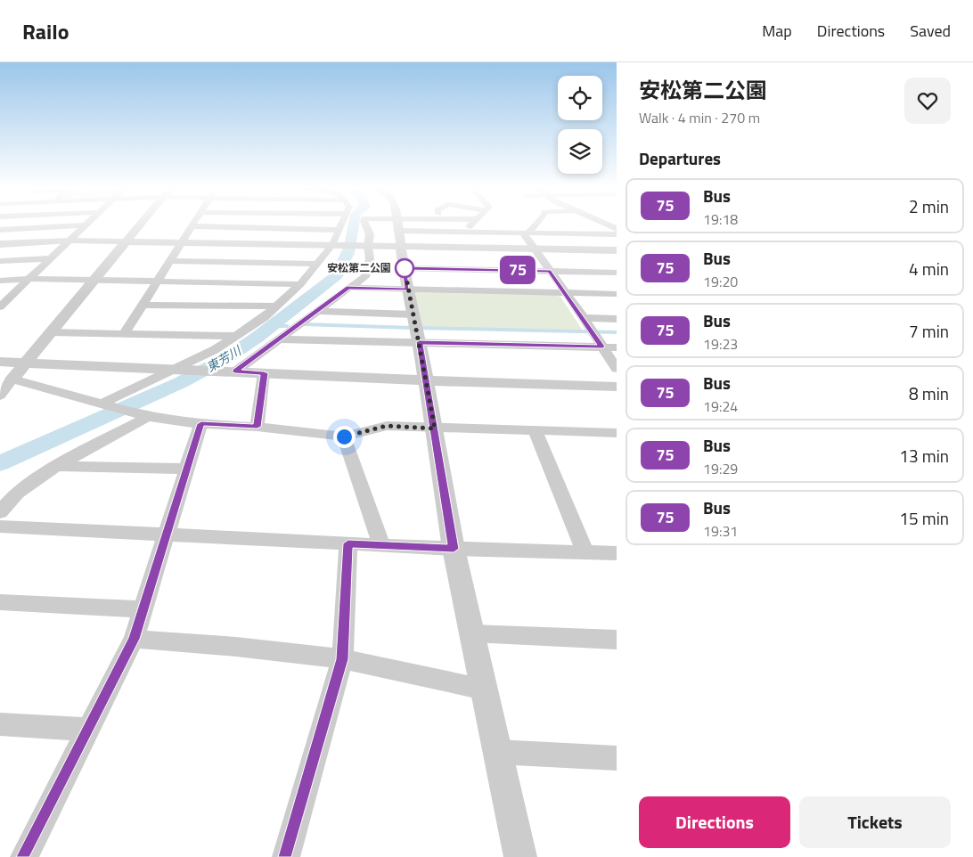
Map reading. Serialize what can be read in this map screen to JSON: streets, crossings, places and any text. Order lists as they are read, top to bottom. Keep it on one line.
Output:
{"water":["東芳川"],"places":["安松第二公園"],"lines":["bus line 75"],"page":{"header":"Railo","nav":["Map","Directions","Saved"],"on_map":"75","heading":[["安松第二公園","Walk · 4 min · 270 m"],"Departures"],"list":[{"mark":"75","name":"Bus","note":"19:18","value":"2 min"},{"mark":"75","name":"Bus","note":"19:20","value":"4 min"},{"mark":"75","name":"Bus","note":"19:23","value":"7 min"},{"mark":"75","name":"Bus","note":"19:24","value":"8 min"},{"mark":"75","name":"Bus","note":"19:29","value":"13 min"},{"mark":"75","name":"Bus","note":"19:31","value":"15 min"}],"buttons":["Directions","Tickets"]}}
